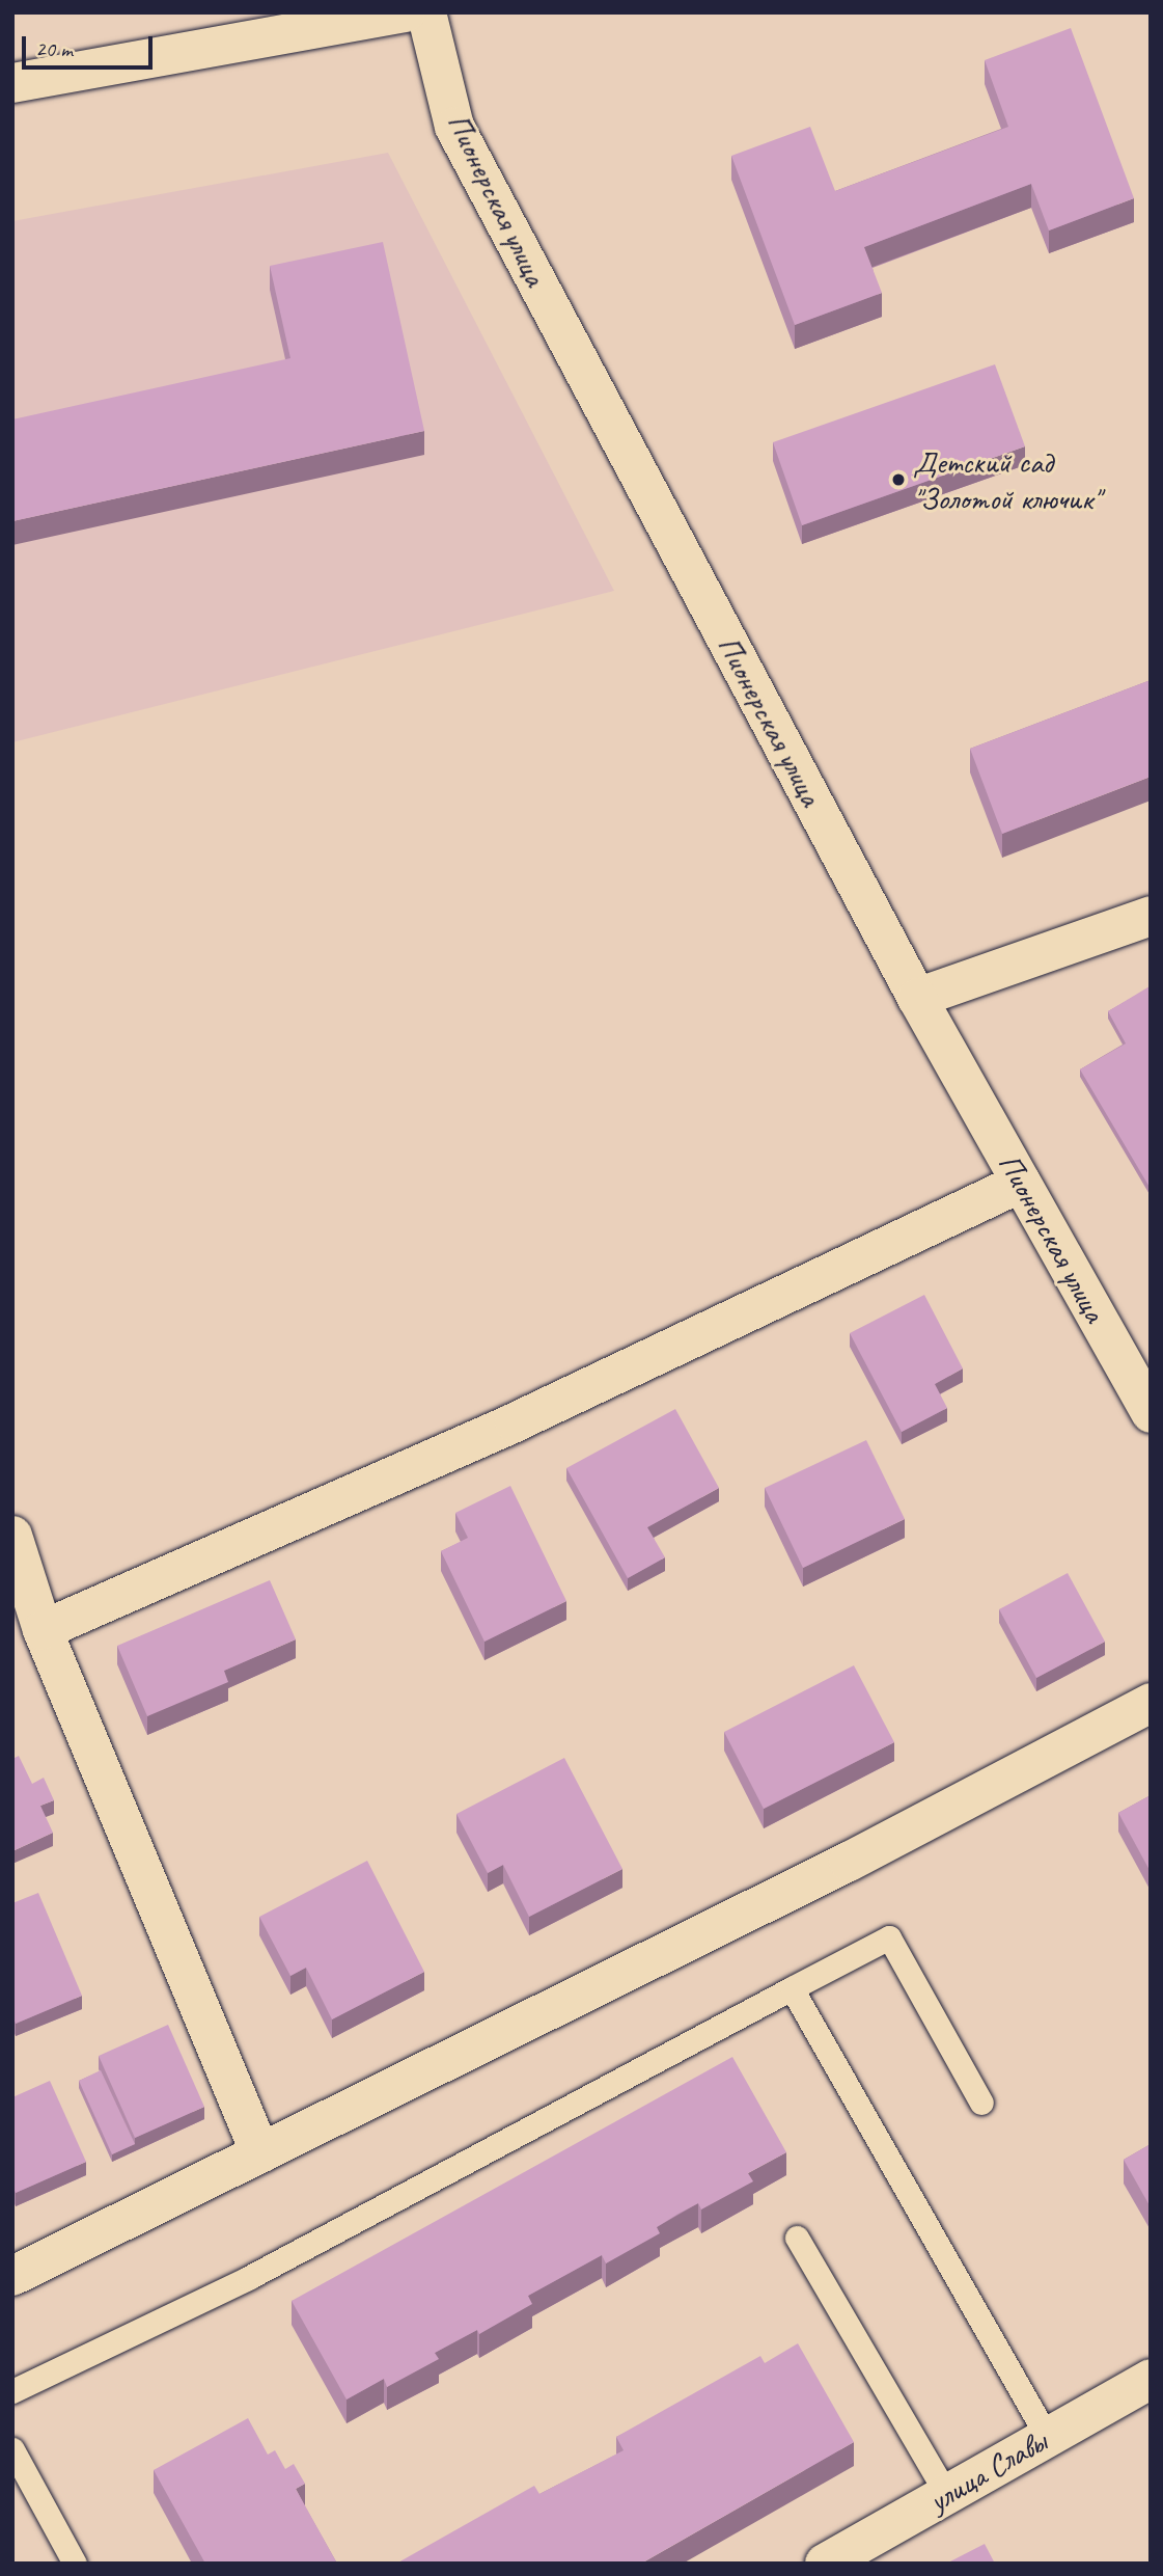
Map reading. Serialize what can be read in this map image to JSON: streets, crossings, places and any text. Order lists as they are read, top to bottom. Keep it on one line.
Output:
{"streets":{"street":["Пионерская улица","улица Славы"]},"places":["Детский сад \"Золотой ключик\""],"scale_bar":"20 m"}
